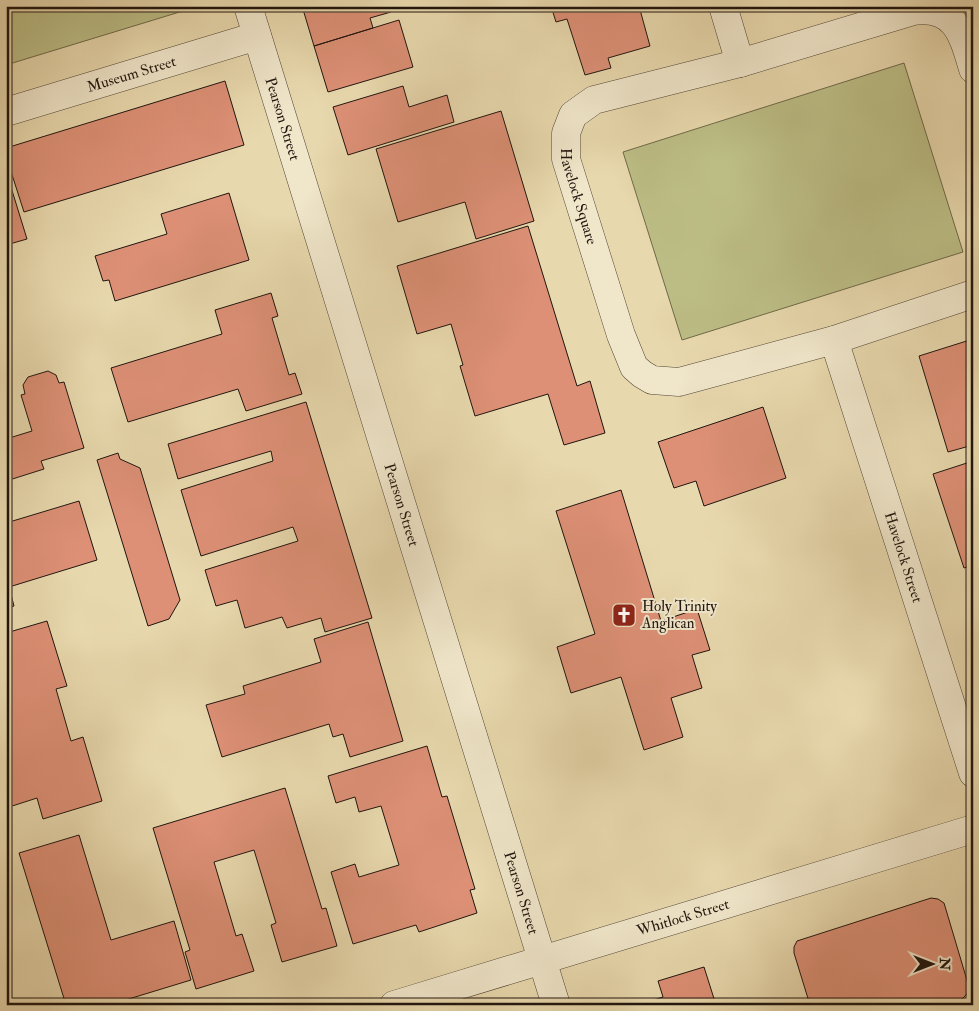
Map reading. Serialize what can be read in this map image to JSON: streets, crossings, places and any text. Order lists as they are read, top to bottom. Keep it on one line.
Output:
{"streets":{"street":["Museum Street","Pearson Street","Havelock Square","Havelock Street","Whitlock Street"]},"crossings":[["Museum Street","Pearson Street"],["Pearson Street","Whitlock Street"],["Havelock Square","Havelock Street"]],"places":{"church":["Holy Trinity Anglican"]},"north":"right"}
